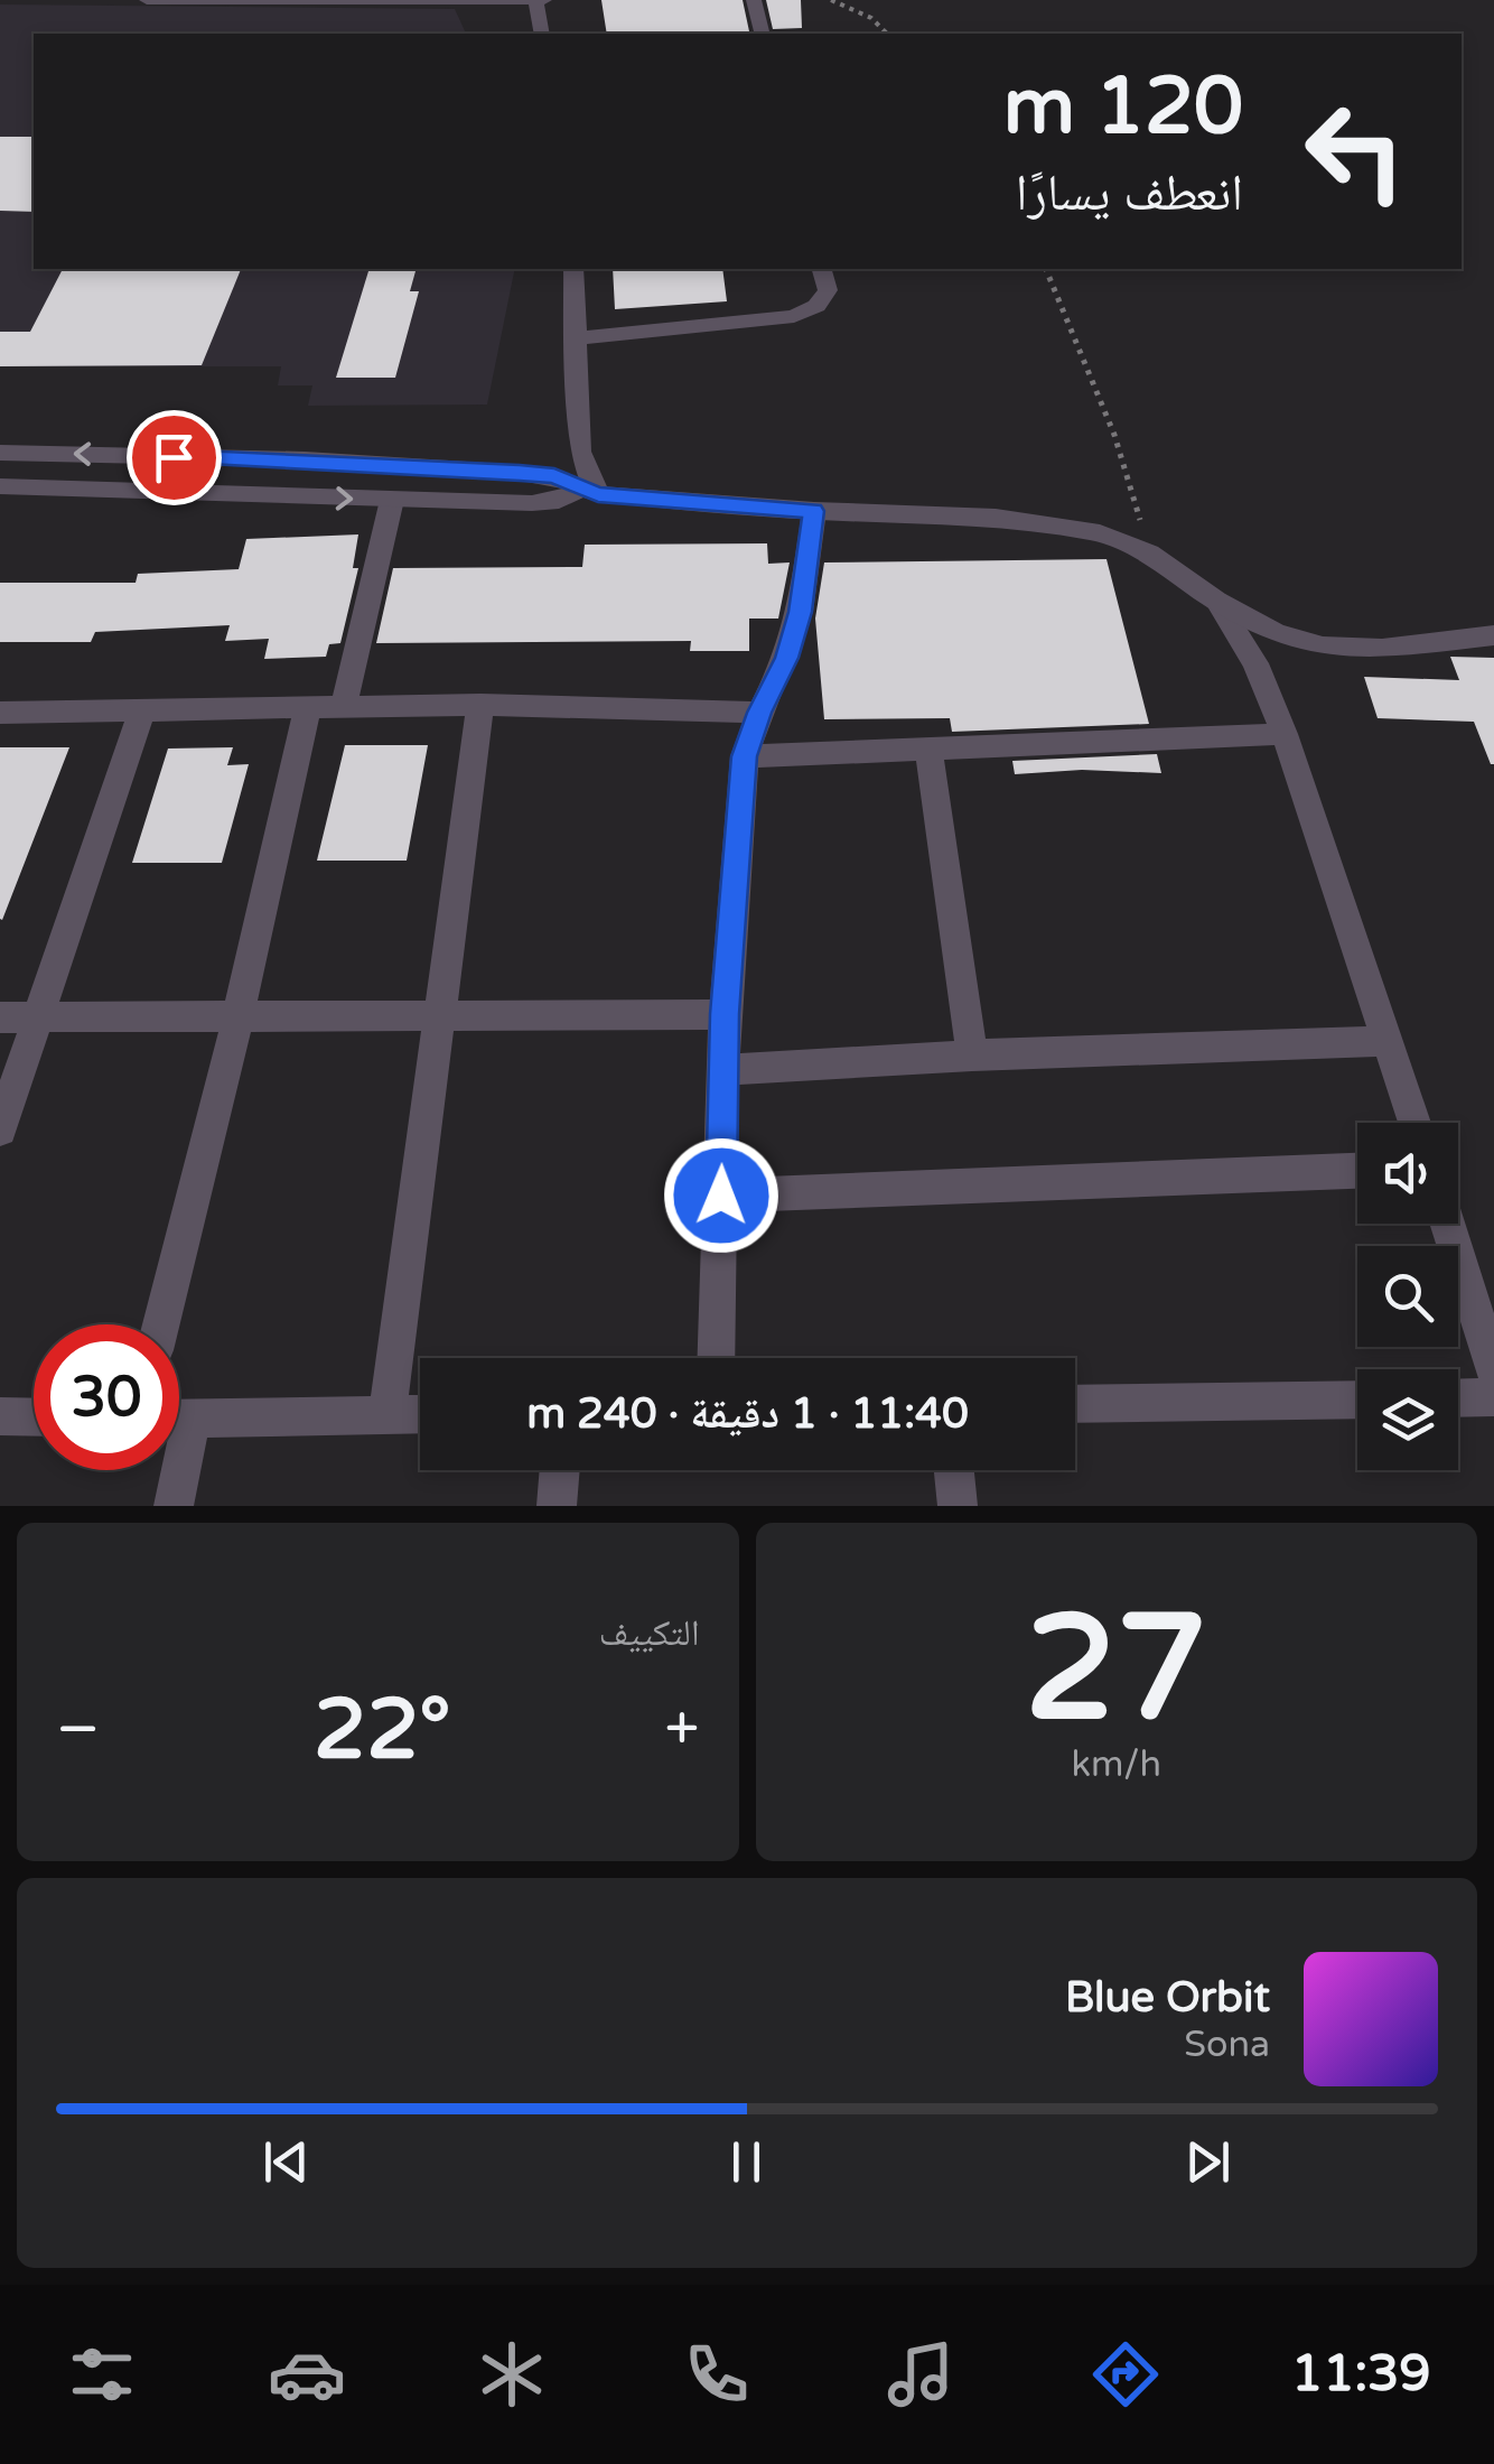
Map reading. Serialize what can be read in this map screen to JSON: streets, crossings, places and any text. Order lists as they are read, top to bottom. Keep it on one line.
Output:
{"page":{"turn":["120 m","انعطف يسارًا"],"limit":"30","trip":"11:40 · 1 دقيقة · 240 m","tile":[["27","km/h"],"التكييف"],"heat":["−","22°","+"],"song":["Blue Orbit","Sona"],"tabs":"11:39"}}
